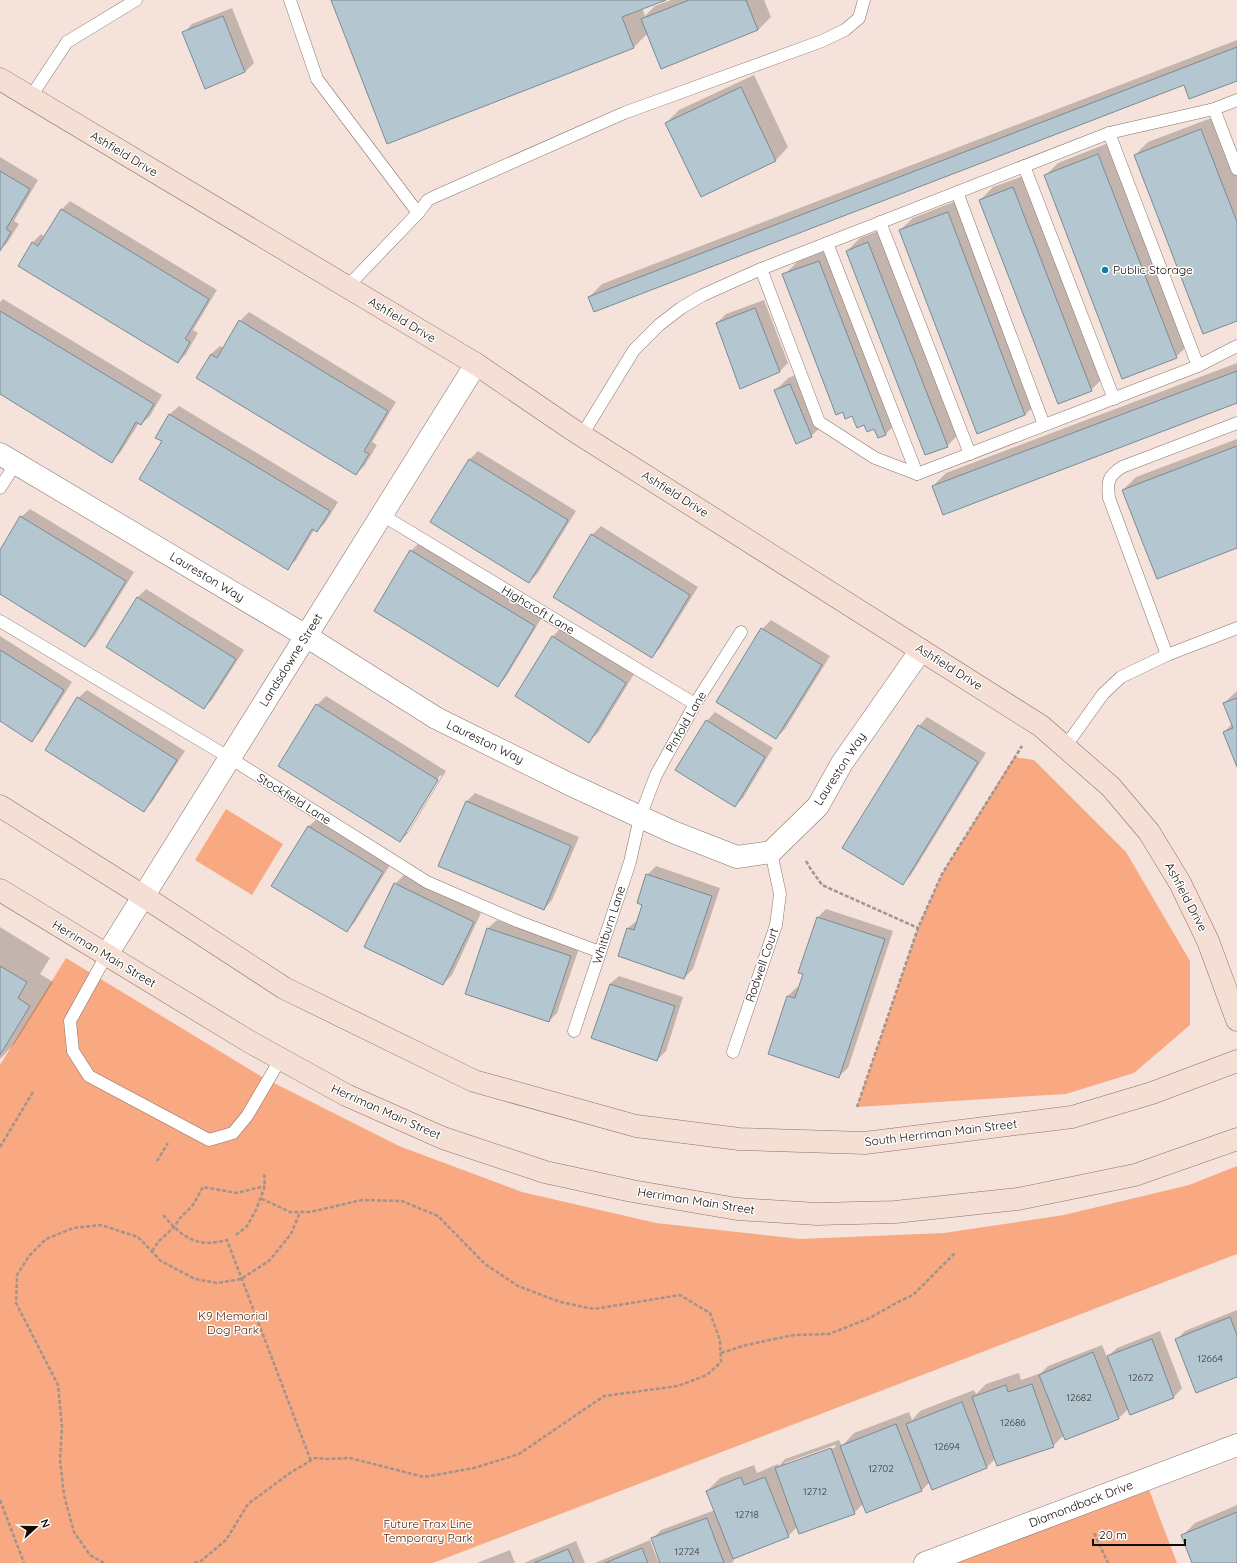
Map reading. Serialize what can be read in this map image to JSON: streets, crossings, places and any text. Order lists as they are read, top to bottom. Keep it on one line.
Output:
{"streets":{"main road":["Ashfield Drive","Herriman Main Street","South Herriman Main Street"],"street":["Laureston Way","Landsdowne Street","Diamondback Drive"],"lane":["Highcroft Lane","Pinfold Lane","Stockfield Lane","Whitburn Lane","Rodwell Court"]},"crossings":[["Ashfield Drive","Laureston Way"],["Ashfield Drive","Landsdowne Street"],["Laureston Way","Landsdowne Street"],["Laureston Way","Pinfold Lane"],["Laureston Way","Whitburn Lane"],["Laureston Way","Rodwell Court"],["Highcroft Lane","Landsdowne Street"],["Highcroft Lane","Pinfold Lane"],["Landsdowne Street","Stockfield Lane"],["Landsdowne Street","Herriman Main Street"],["Landsdowne Street","South Herriman Main Street"],["Pinfold Lane","Whitburn Lane"],["Stockfield Lane","Whitburn Lane"]],"parks":["K9 Memorial Dog Park","Future Trax Line Temporary Park"],"places":["Public Storage"],"house_numbers":["12664","12672","12682","12686","12694","12702","12712","12718","12724"],"scale_bar":"20 m","north":"right"}
